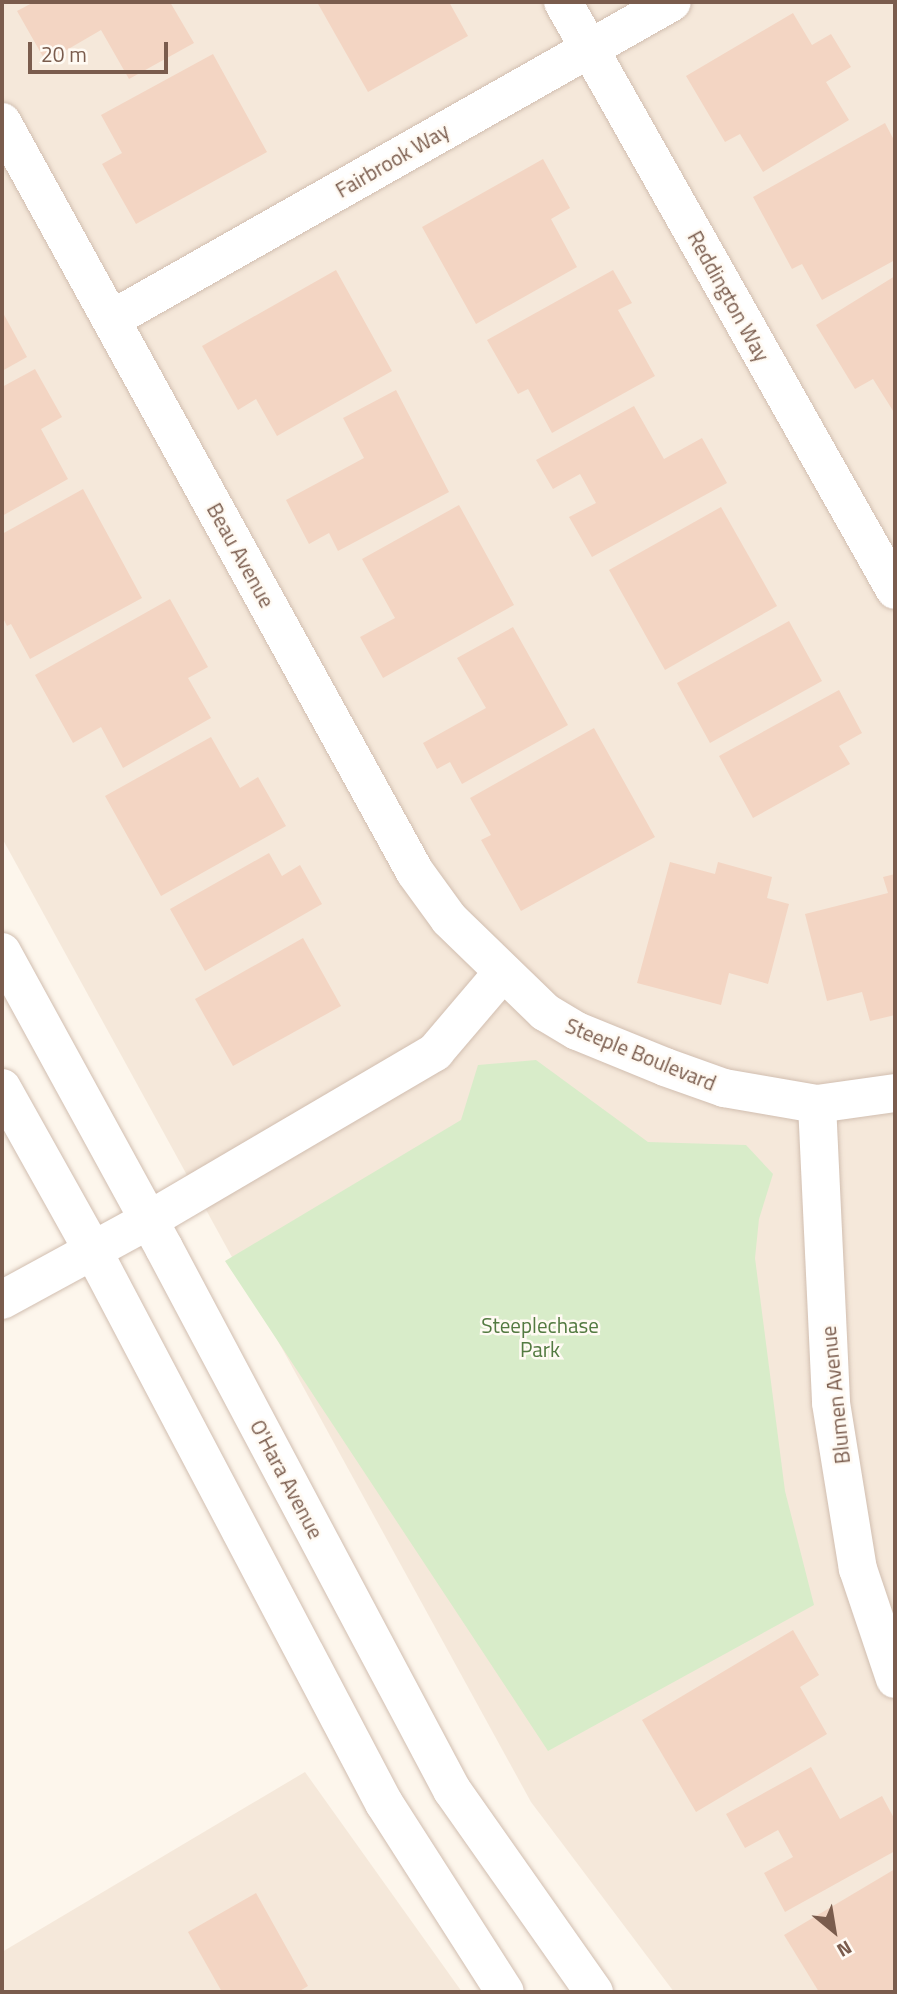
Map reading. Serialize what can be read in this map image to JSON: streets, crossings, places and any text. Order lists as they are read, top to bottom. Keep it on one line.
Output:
{"streets":{"street":["Fairbrook Way","Reddington Way","Beau Avenue","Steeple Boulevard","Blumen Avenue","O'Hara Avenue"]},"crossings":[["Fairbrook Way","Reddington Way"],["Fairbrook Way","Beau Avenue"],["Beau Avenue","Steeple Boulevard"],["Steeple Boulevard","Blumen Avenue"]],"parks":["Steeplechase Park"],"scale_bar":"20 m","north":"bottom right"}
